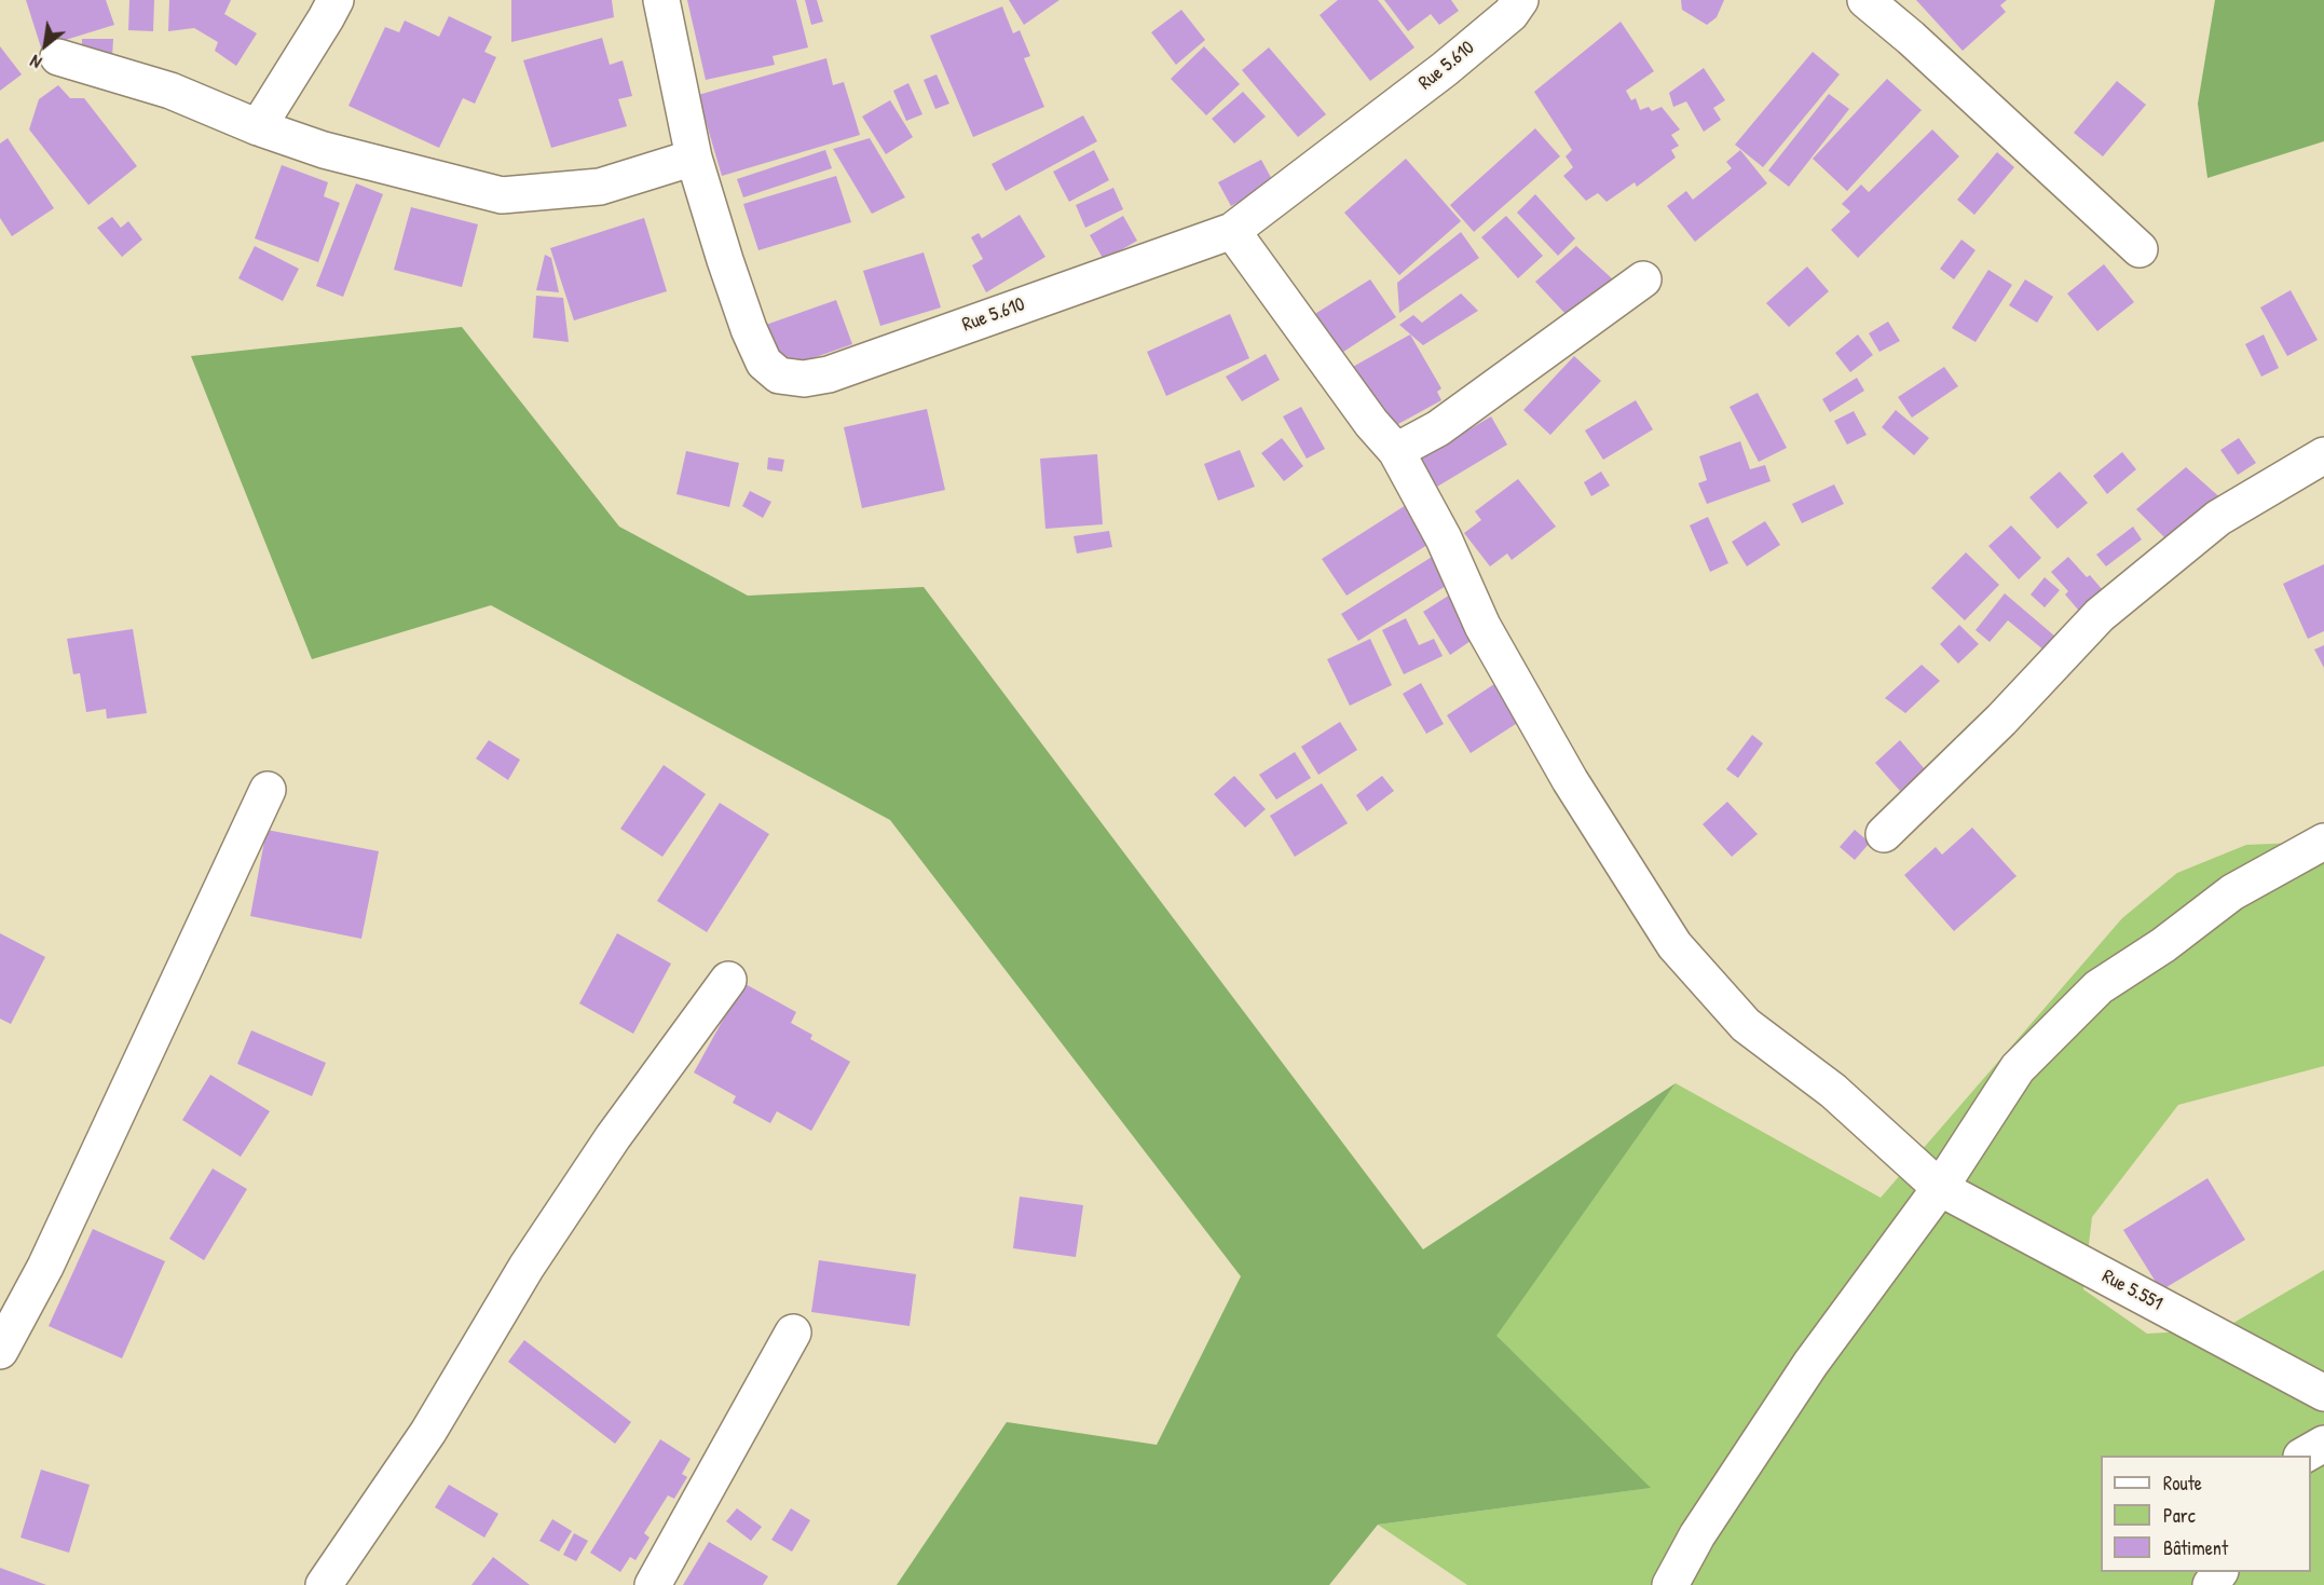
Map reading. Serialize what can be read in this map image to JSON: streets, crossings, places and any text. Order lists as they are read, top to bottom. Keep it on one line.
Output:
{"streets":{"street":["Rue 5.610","Rue 5.551"]},"crossings":[["Rue 5.610","Rue 5.551"]],"legend":["Route","Parc","Bâtiment"],"north":"bottom left"}
